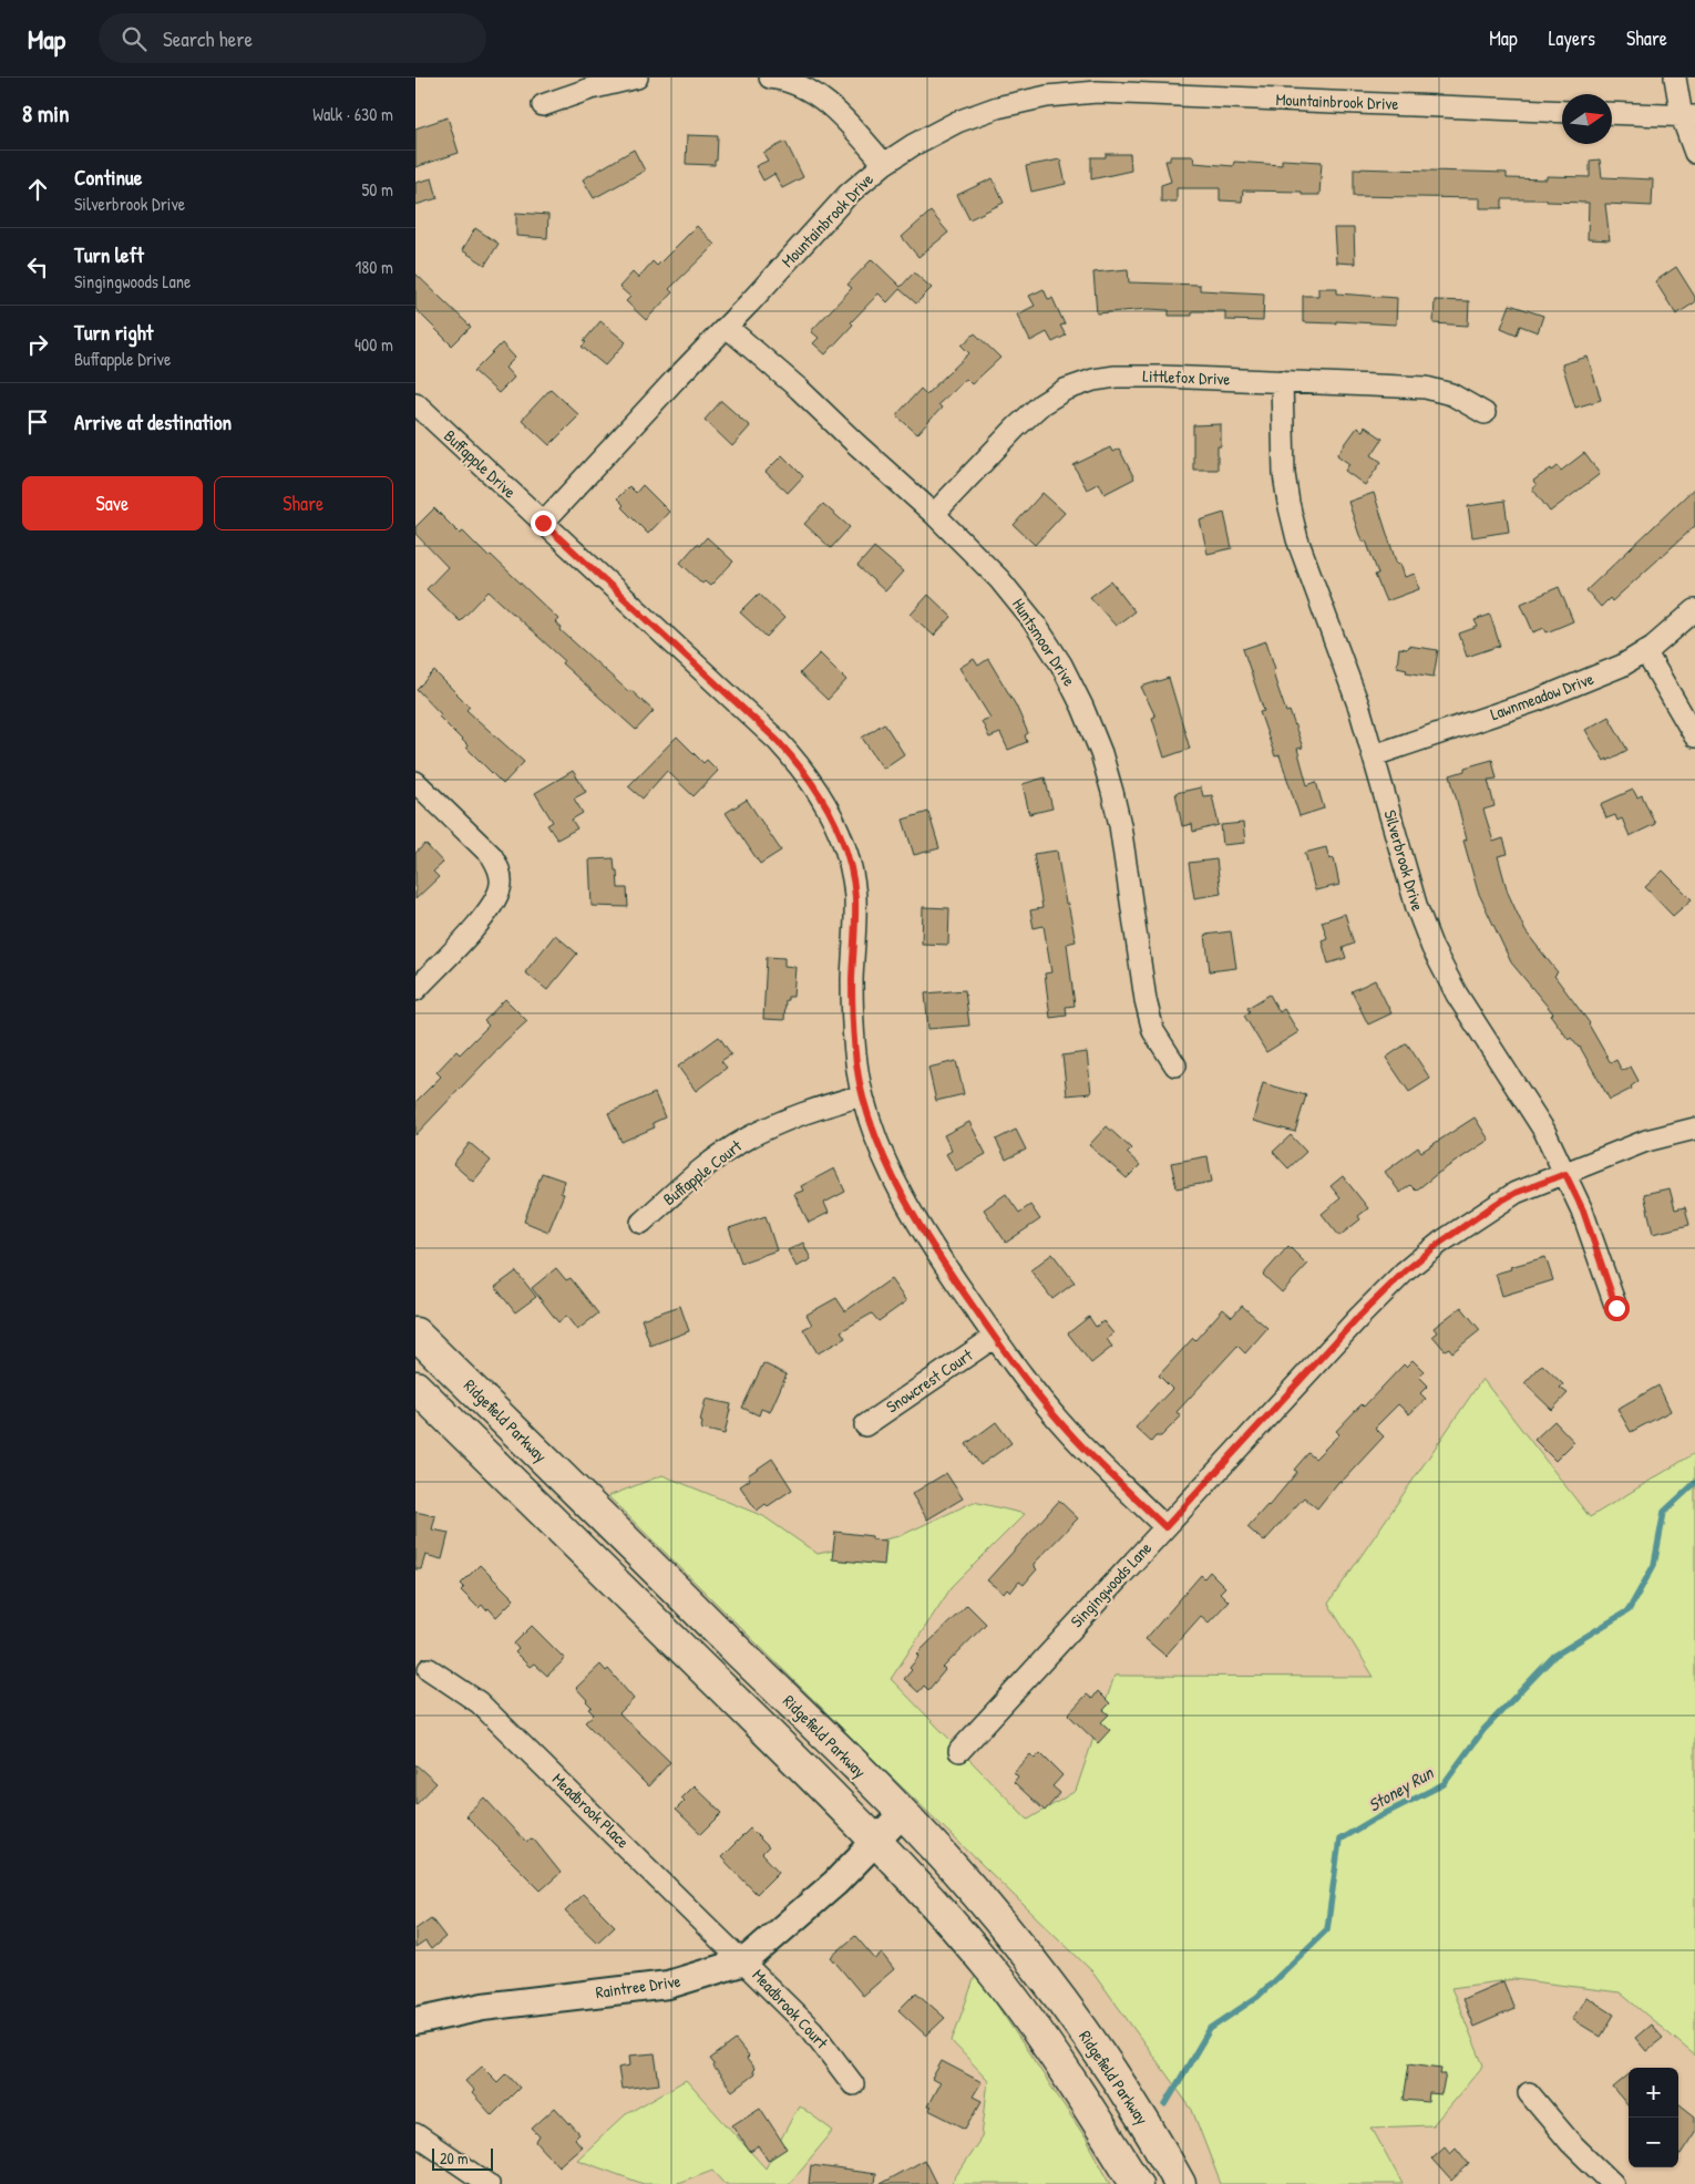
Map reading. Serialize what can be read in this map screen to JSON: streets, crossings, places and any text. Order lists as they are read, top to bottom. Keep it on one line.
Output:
{"streets":{"main road":["Ridgefield Parkway"],"street":["Mountainbrook Drive","Littlefox Drive","Buffapple Drive","Huntsmoor Drive","Lawnmeadow Drive","Silverbrook Drive","Buffapple Court","Snowcrest Court","Singingwoods Lane","Meadbrook Place","Raintree Drive","Meadbrook Court"]},"crossings":[["Mountainbrook Drive","Buffapple Drive"],["Mountainbrook Drive","Huntsmoor Drive"],["Littlefox Drive","Huntsmoor Drive"],["Littlefox Drive","Silverbrook Drive"],["Buffapple Drive","Buffapple Court"],["Buffapple Drive","Snowcrest Court"],["Buffapple Drive","Singingwoods Lane"],["Lawnmeadow Drive","Silverbrook Drive"],["Silverbrook Drive","Singingwoods Lane"],["Ridgefield Parkway","Raintree Drive"],["Meadbrook Place","Raintree Drive"],["Meadbrook Place","Meadbrook Court"],["Raintree Drive","Meadbrook Court"]],"water":["Stoney Run"],"scale_bar":"20 m","north":"right","page":{"header":"Map","search":"Search here","nav":["Map","Layers","Share"],"heading":["8 min","Walk · 630 m"],"list":[["Continue","Silverbrook Drive","50 m"],["Turn left","Singingwoods Lane","180 m"],["Turn right","Buffapple Drive","400 m"],"Arrive at destination"],"buttons":["Save","Share"],"map_buttons":["+","−"],"scale":"20 m"}}
